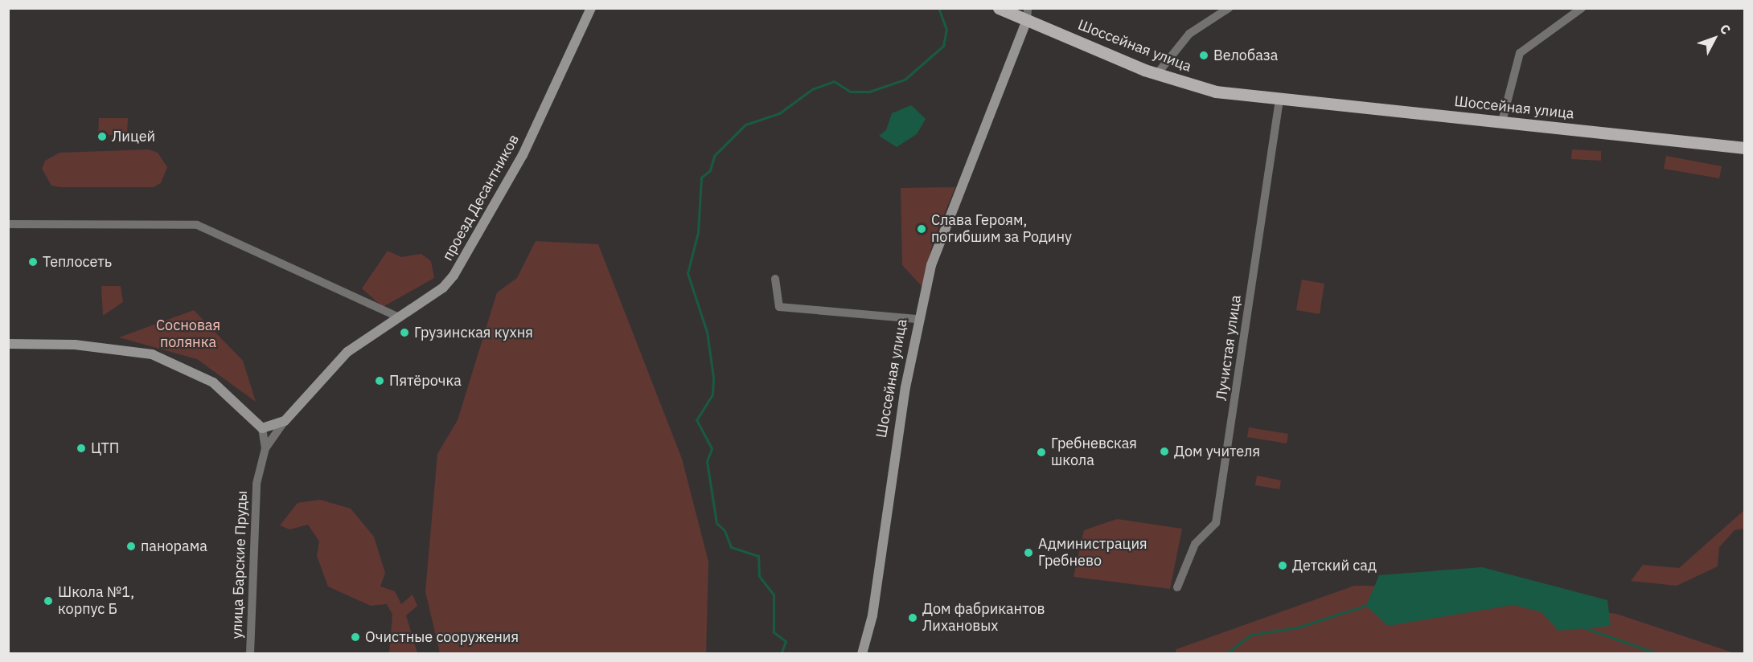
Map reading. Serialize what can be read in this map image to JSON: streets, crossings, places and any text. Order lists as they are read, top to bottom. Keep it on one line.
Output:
{"streets":{"main road":["Шоссейная улица"],"street":["проезд Десантников","Лучистая улица","улица Барские Пруды"]},"crossings":[["Шоссейная улица","Лучистая улица"]],"parks":["Сосновая полянка"],"places":["Велобаза","Лицей","Слава Героям, погибшим за Родину","Теплосеть","Грузинская кухня","Пятёрочка","ЦТП","Дом учителя","Гребневская школа","панорама","Администрация Гребнево","Детский сад","Школа №1, корпус Б","Дом фабрикантов Лихановых","Очистные сооружения"],"north":"top right"}
